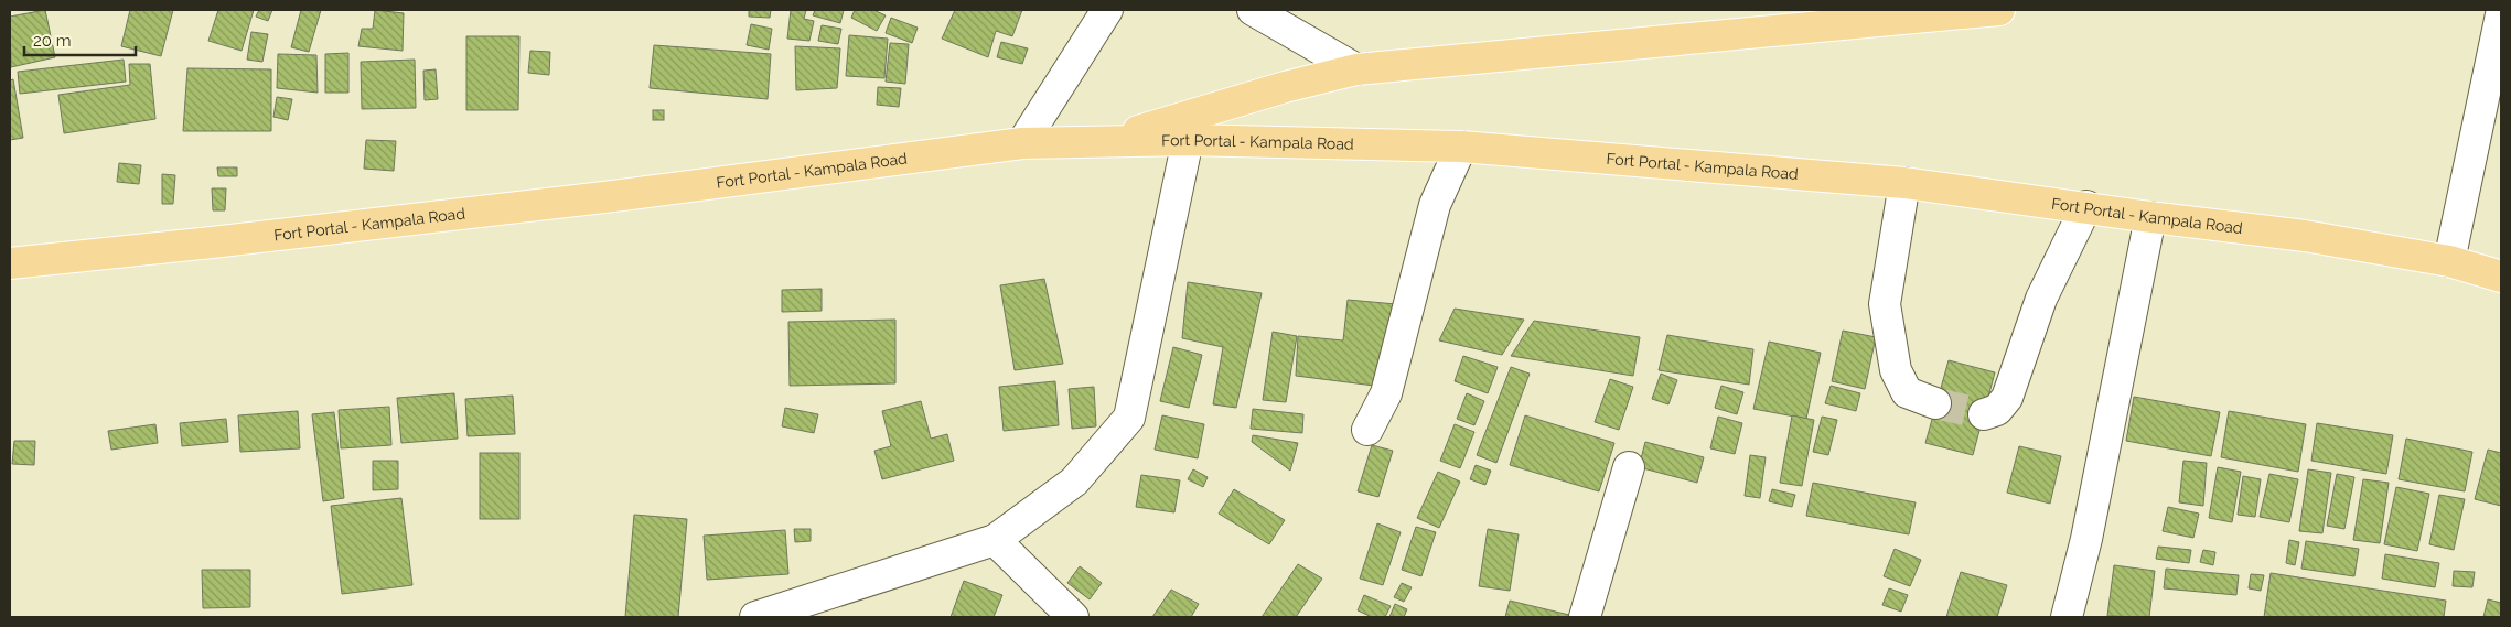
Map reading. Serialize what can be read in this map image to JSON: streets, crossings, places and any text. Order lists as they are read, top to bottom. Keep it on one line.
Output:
{"streets":{"main road":["Fort Portal - Kampala Road"]},"scale_bar":"20 m"}
